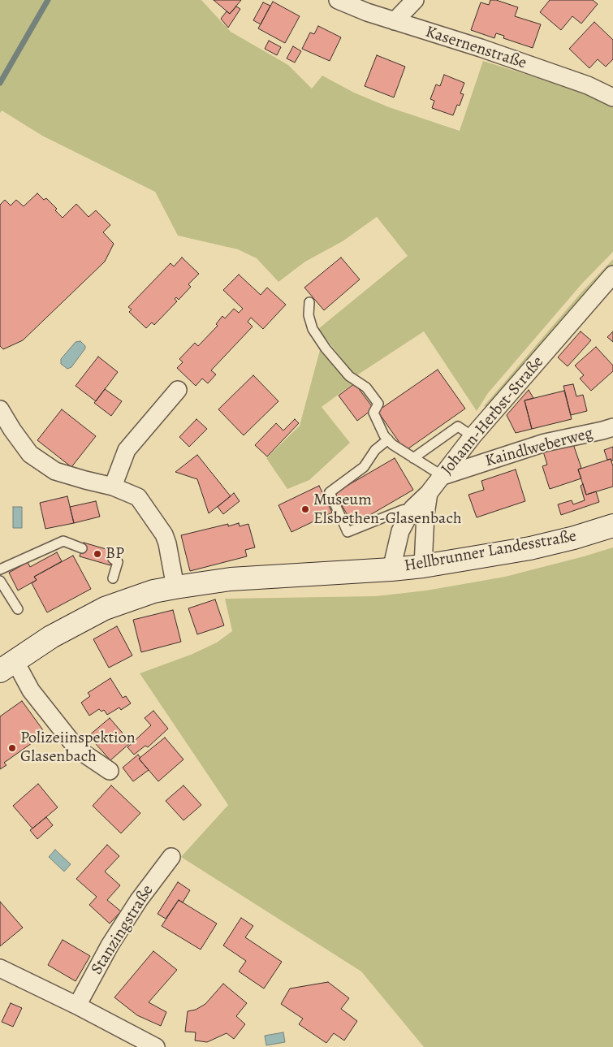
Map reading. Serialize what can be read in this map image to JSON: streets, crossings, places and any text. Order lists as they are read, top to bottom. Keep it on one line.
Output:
{"streets":{"main road":["Hellbrunner Landesstraße"],"street":["Kasernenstraße","Johann-Herbst-Straße","Kaindlweberweg","Stanzingstraße"]},"crossings":[["Johann-Herbst-Straße","Kaindlweberweg"],["Johann-Herbst-Straße","Hellbrunner Landesstraße"]],"places":["Museum Elsbethen-Glasenbach","BP","Polizeiinspektion Glasenbach"]}
